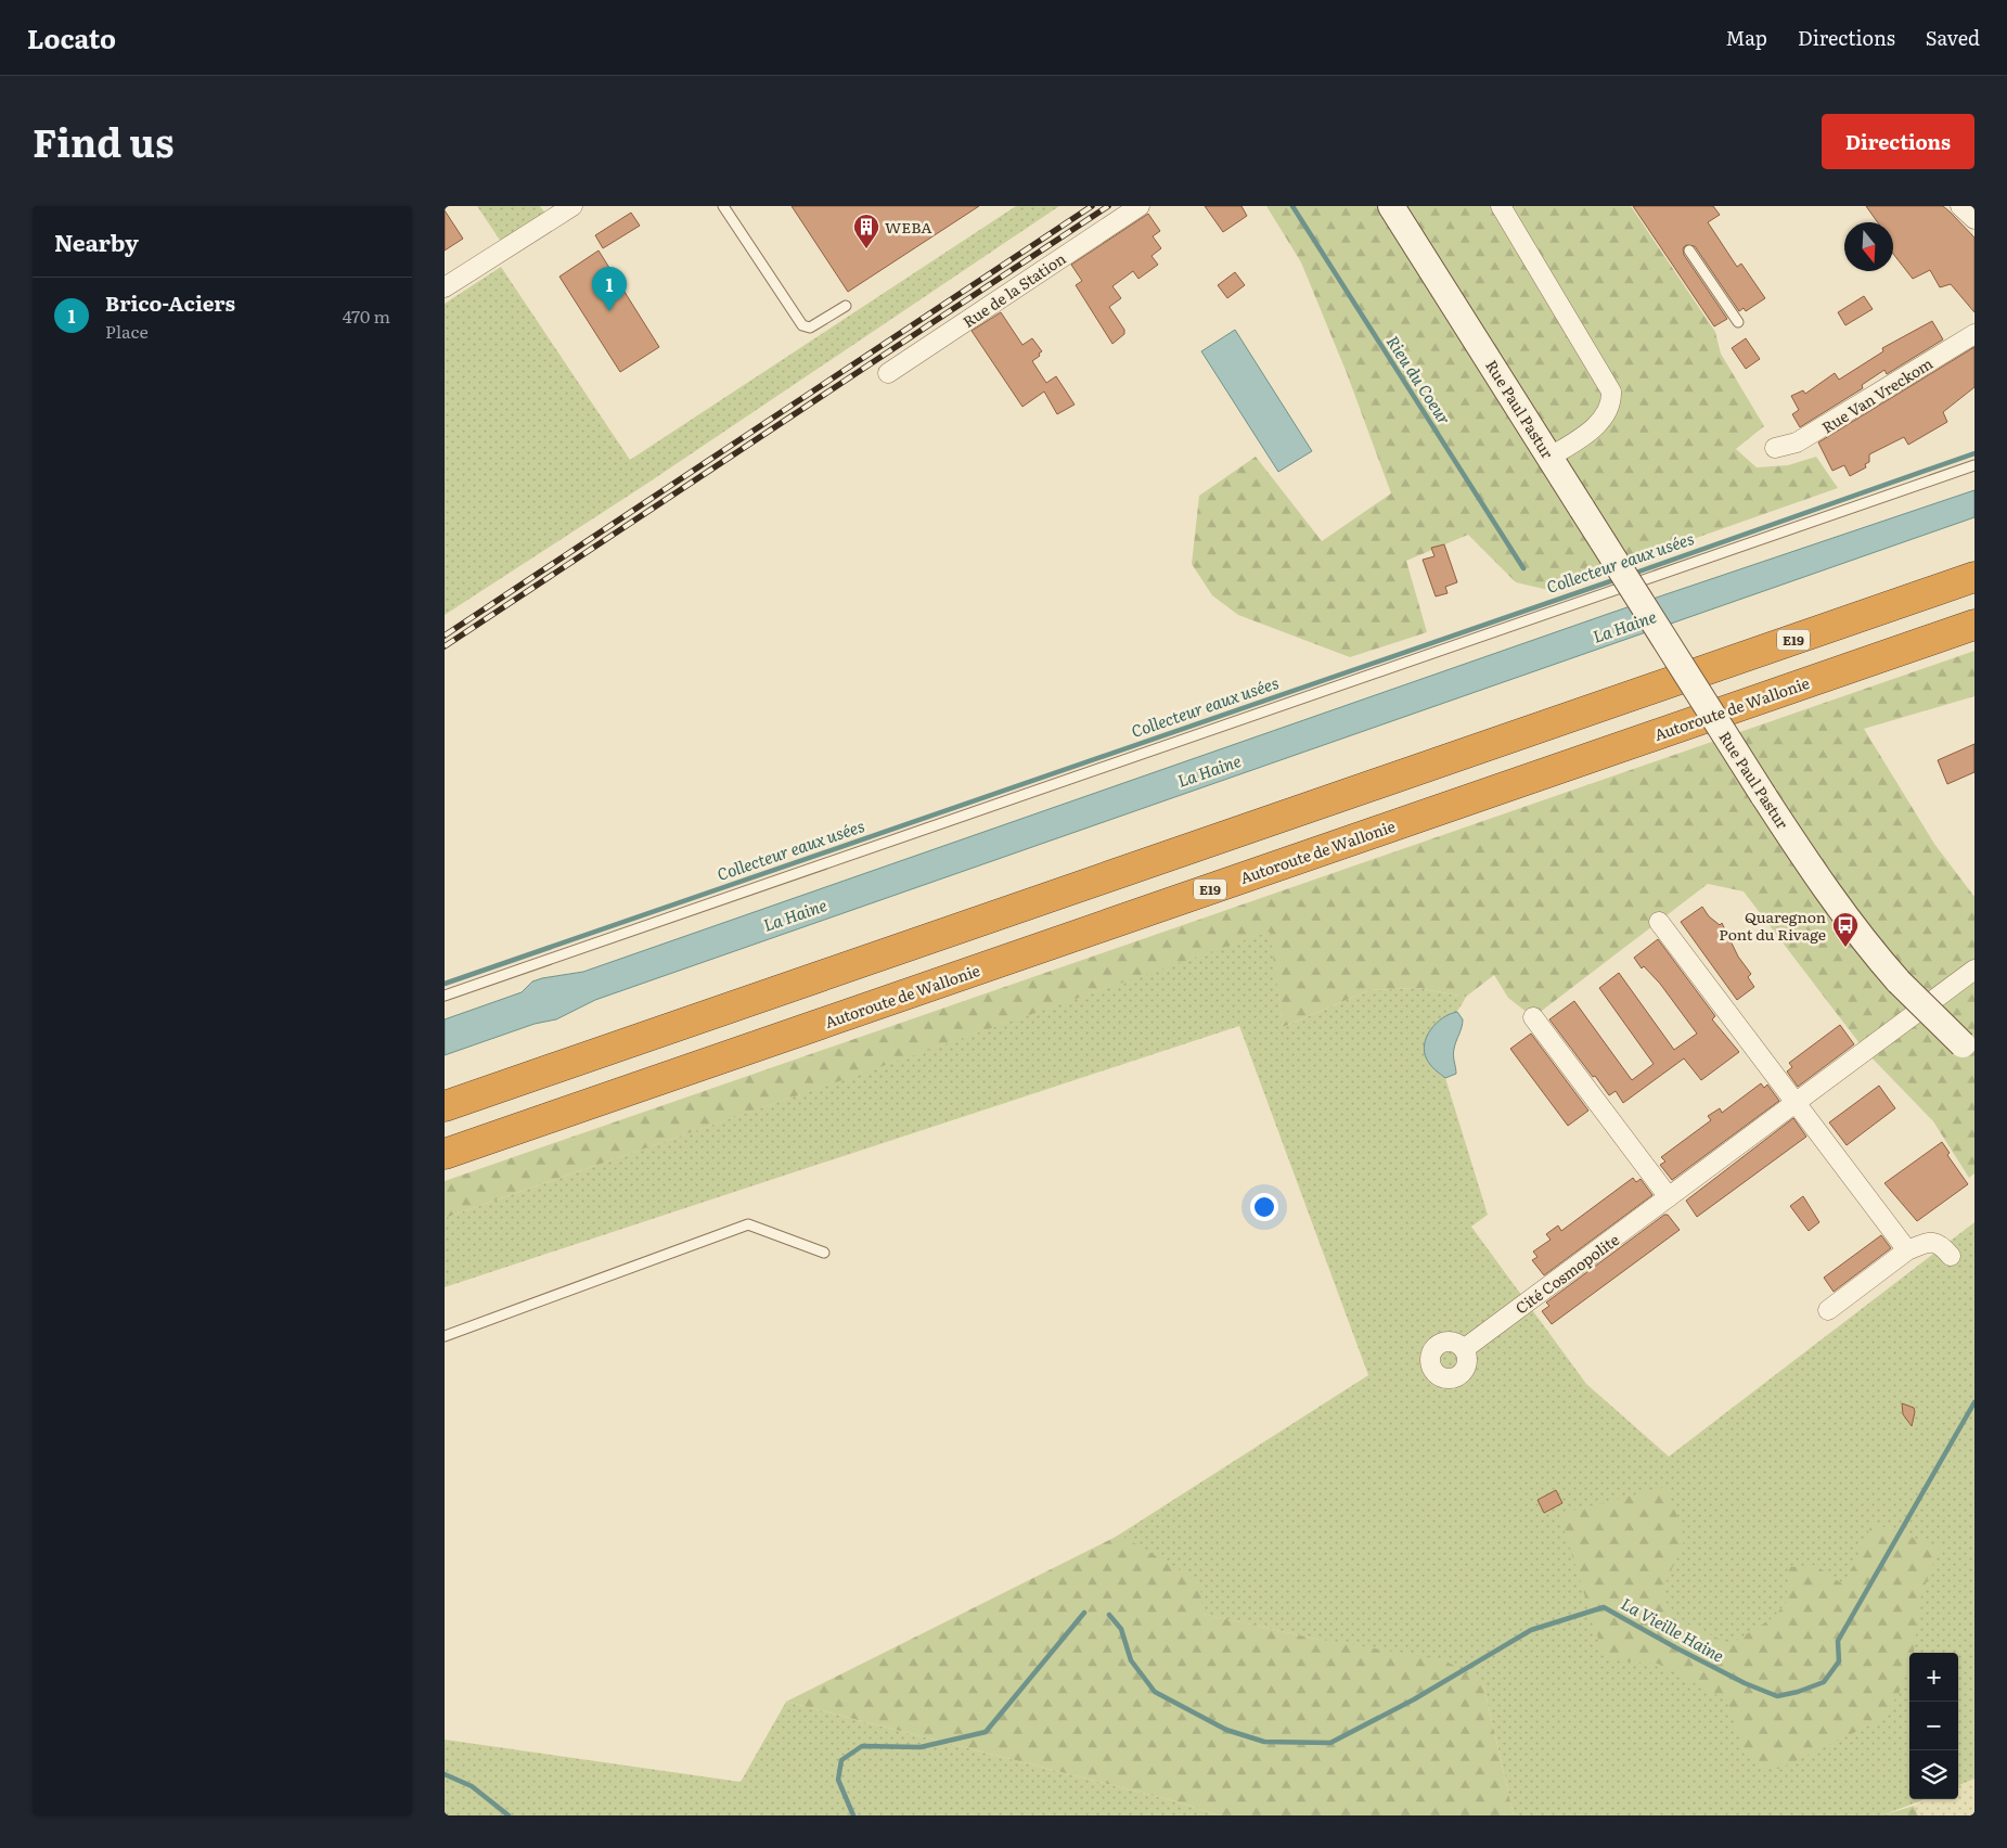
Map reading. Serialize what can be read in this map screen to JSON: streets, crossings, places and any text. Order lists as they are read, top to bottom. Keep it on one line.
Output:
{"streets":{"highway":["E19","Autoroute de Wallonie"],"main road":["Rue Paul Pastur"],"street":["Rue de la Station","Rue Van Vreckom","Cité Cosmopolite"]},"water":["Rieu du Coeur","Collecteur eaux usées","La Haine","La Vieille Haine"],"places":{"building":["WEBA"],"bus stop":["Quaregnon Pont du Rivage"]},"north":"bottom","page":{"header":"Locato","nav":["Map","Directions","Saved"],"title":"Find us","buttons":"Directions","heading":"Nearby","pins":"1","list":[{"mark":"1","name":"Brico-Aciers","note":"Place","value":"470 m"}],"map_buttons":["+","−"]}}
